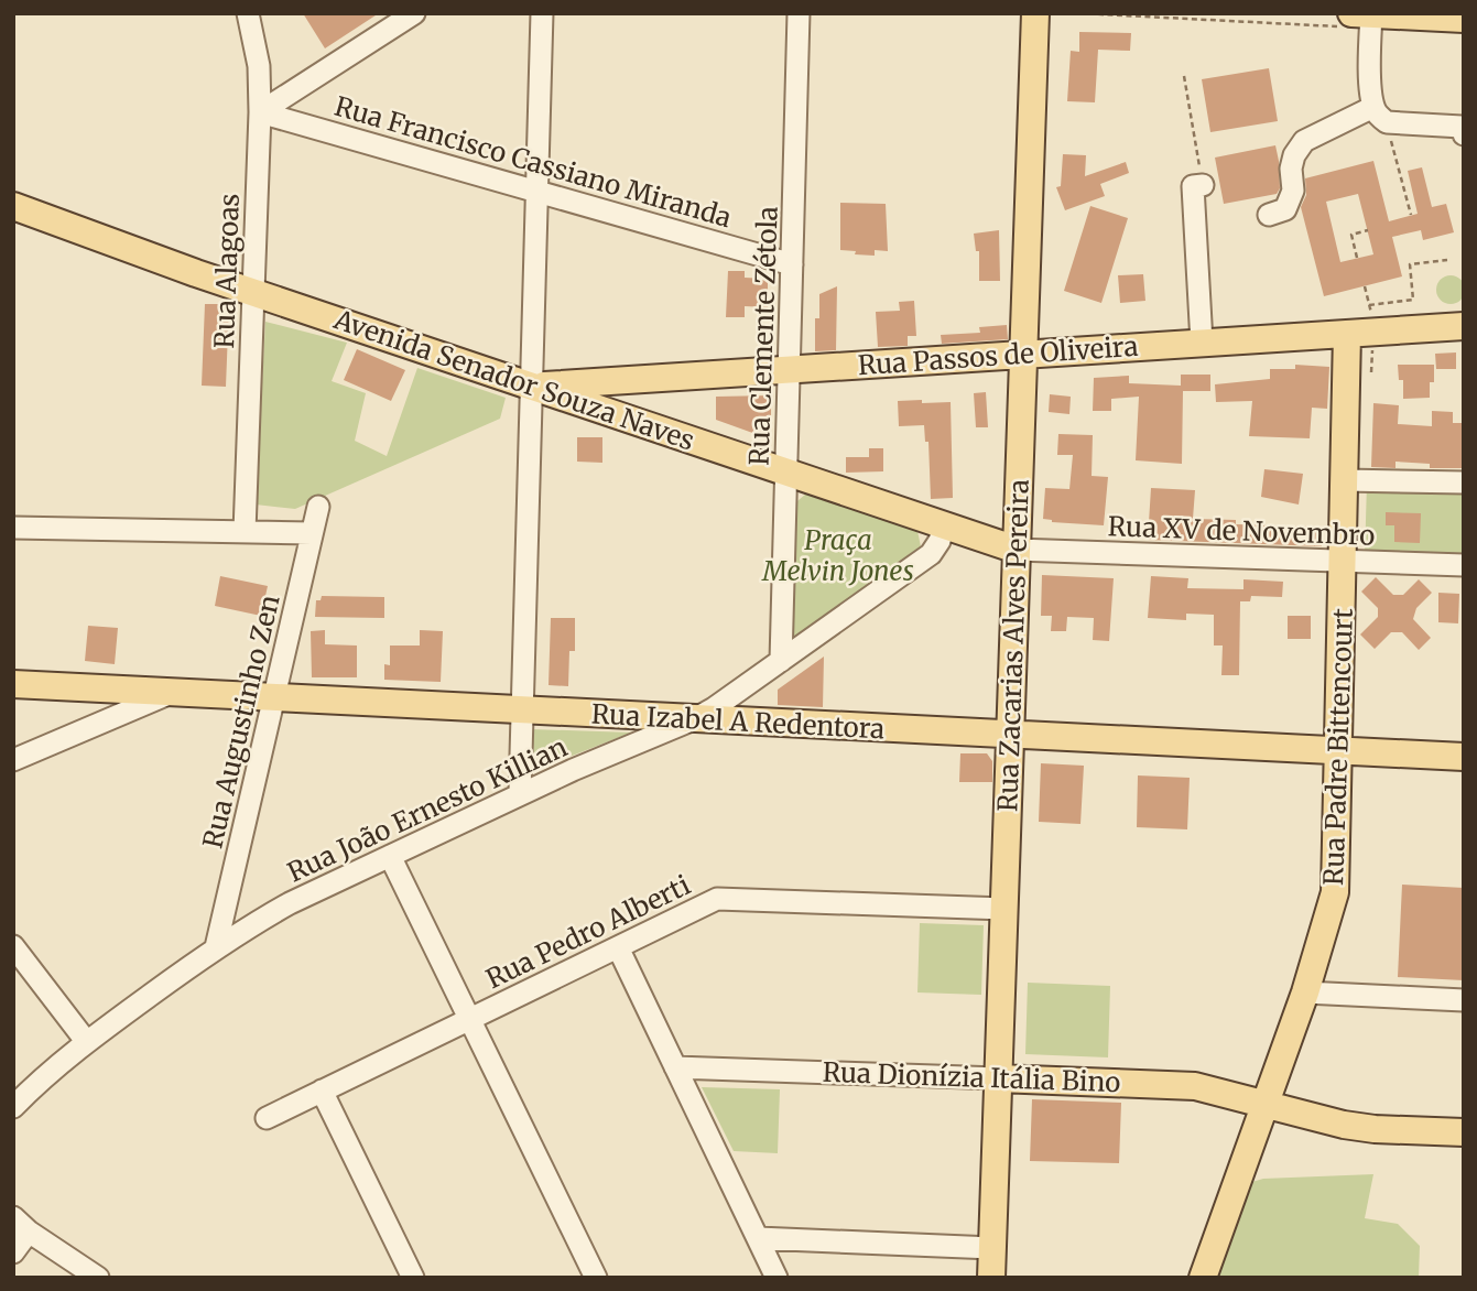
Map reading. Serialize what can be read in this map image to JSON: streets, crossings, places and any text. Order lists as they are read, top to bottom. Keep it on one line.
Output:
{"streets":{"main road":["Rua Passos de Oliveira","Avenida Senador Souza Naves","Rua Zacarias Alves Pereira","Rua Izabel A Redentora","Rua Padre Bittencourt","Rua Dionízia Itália Bino"],"street":["Rua Francisco Cassiano Miranda","Rua Alagoas","Rua Clemente Zétola","Rua XV de Novembro","Rua Augustinho Zen","Rua João Ernesto Killian","Rua Pedro Alberti"]},"crossings":[["Rua Francisco Cassiano Miranda","Rua Alagoas"],["Rua Francisco Cassiano Miranda","Rua Clemente Zétola"],["Rua Alagoas","Avenida Senador Souza Naves"],["Rua Clemente Zétola","Rua Passos de Oliveira"],["Rua Clemente Zétola","Avenida Senador Souza Naves"],["Rua Clemente Zétola","Rua João Ernesto Killian"],["Rua Passos de Oliveira","Avenida Senador Souza Naves"],["Rua Passos de Oliveira","Rua Zacarias Alves Pereira"],["Rua Passos de Oliveira","Rua Padre Bittencourt"],["Avenida Senador Souza Naves","Rua XV de Novembro"],["Avenida Senador Souza Naves","Rua Zacarias Alves Pereira"],["Avenida Senador Souza Naves","Rua João Ernesto Killian"],["Rua XV de Novembro","Rua Zacarias Alves Pereira"],["Rua XV de Novembro","Rua Padre Bittencourt"],["Rua Zacarias Alves Pereira","Rua Izabel A Redentora"],["Rua Zacarias Alves Pereira","Rua Pedro Alberti"],["Rua Zacarias Alves Pereira","Rua Dionízia Itália Bino"],["Rua Augustinho Zen","Rua Izabel A Redentora"],["Rua Augustinho Zen","Rua João Ernesto Killian"],["Rua Izabel A Redentora","Rua Padre Bittencourt"],["Rua Izabel A Redentora","Rua João Ernesto Killian"],["Rua Padre Bittencourt","Rua Dionízia Itália Bino"]],"parks":["Praça Melvin Jones"]}
